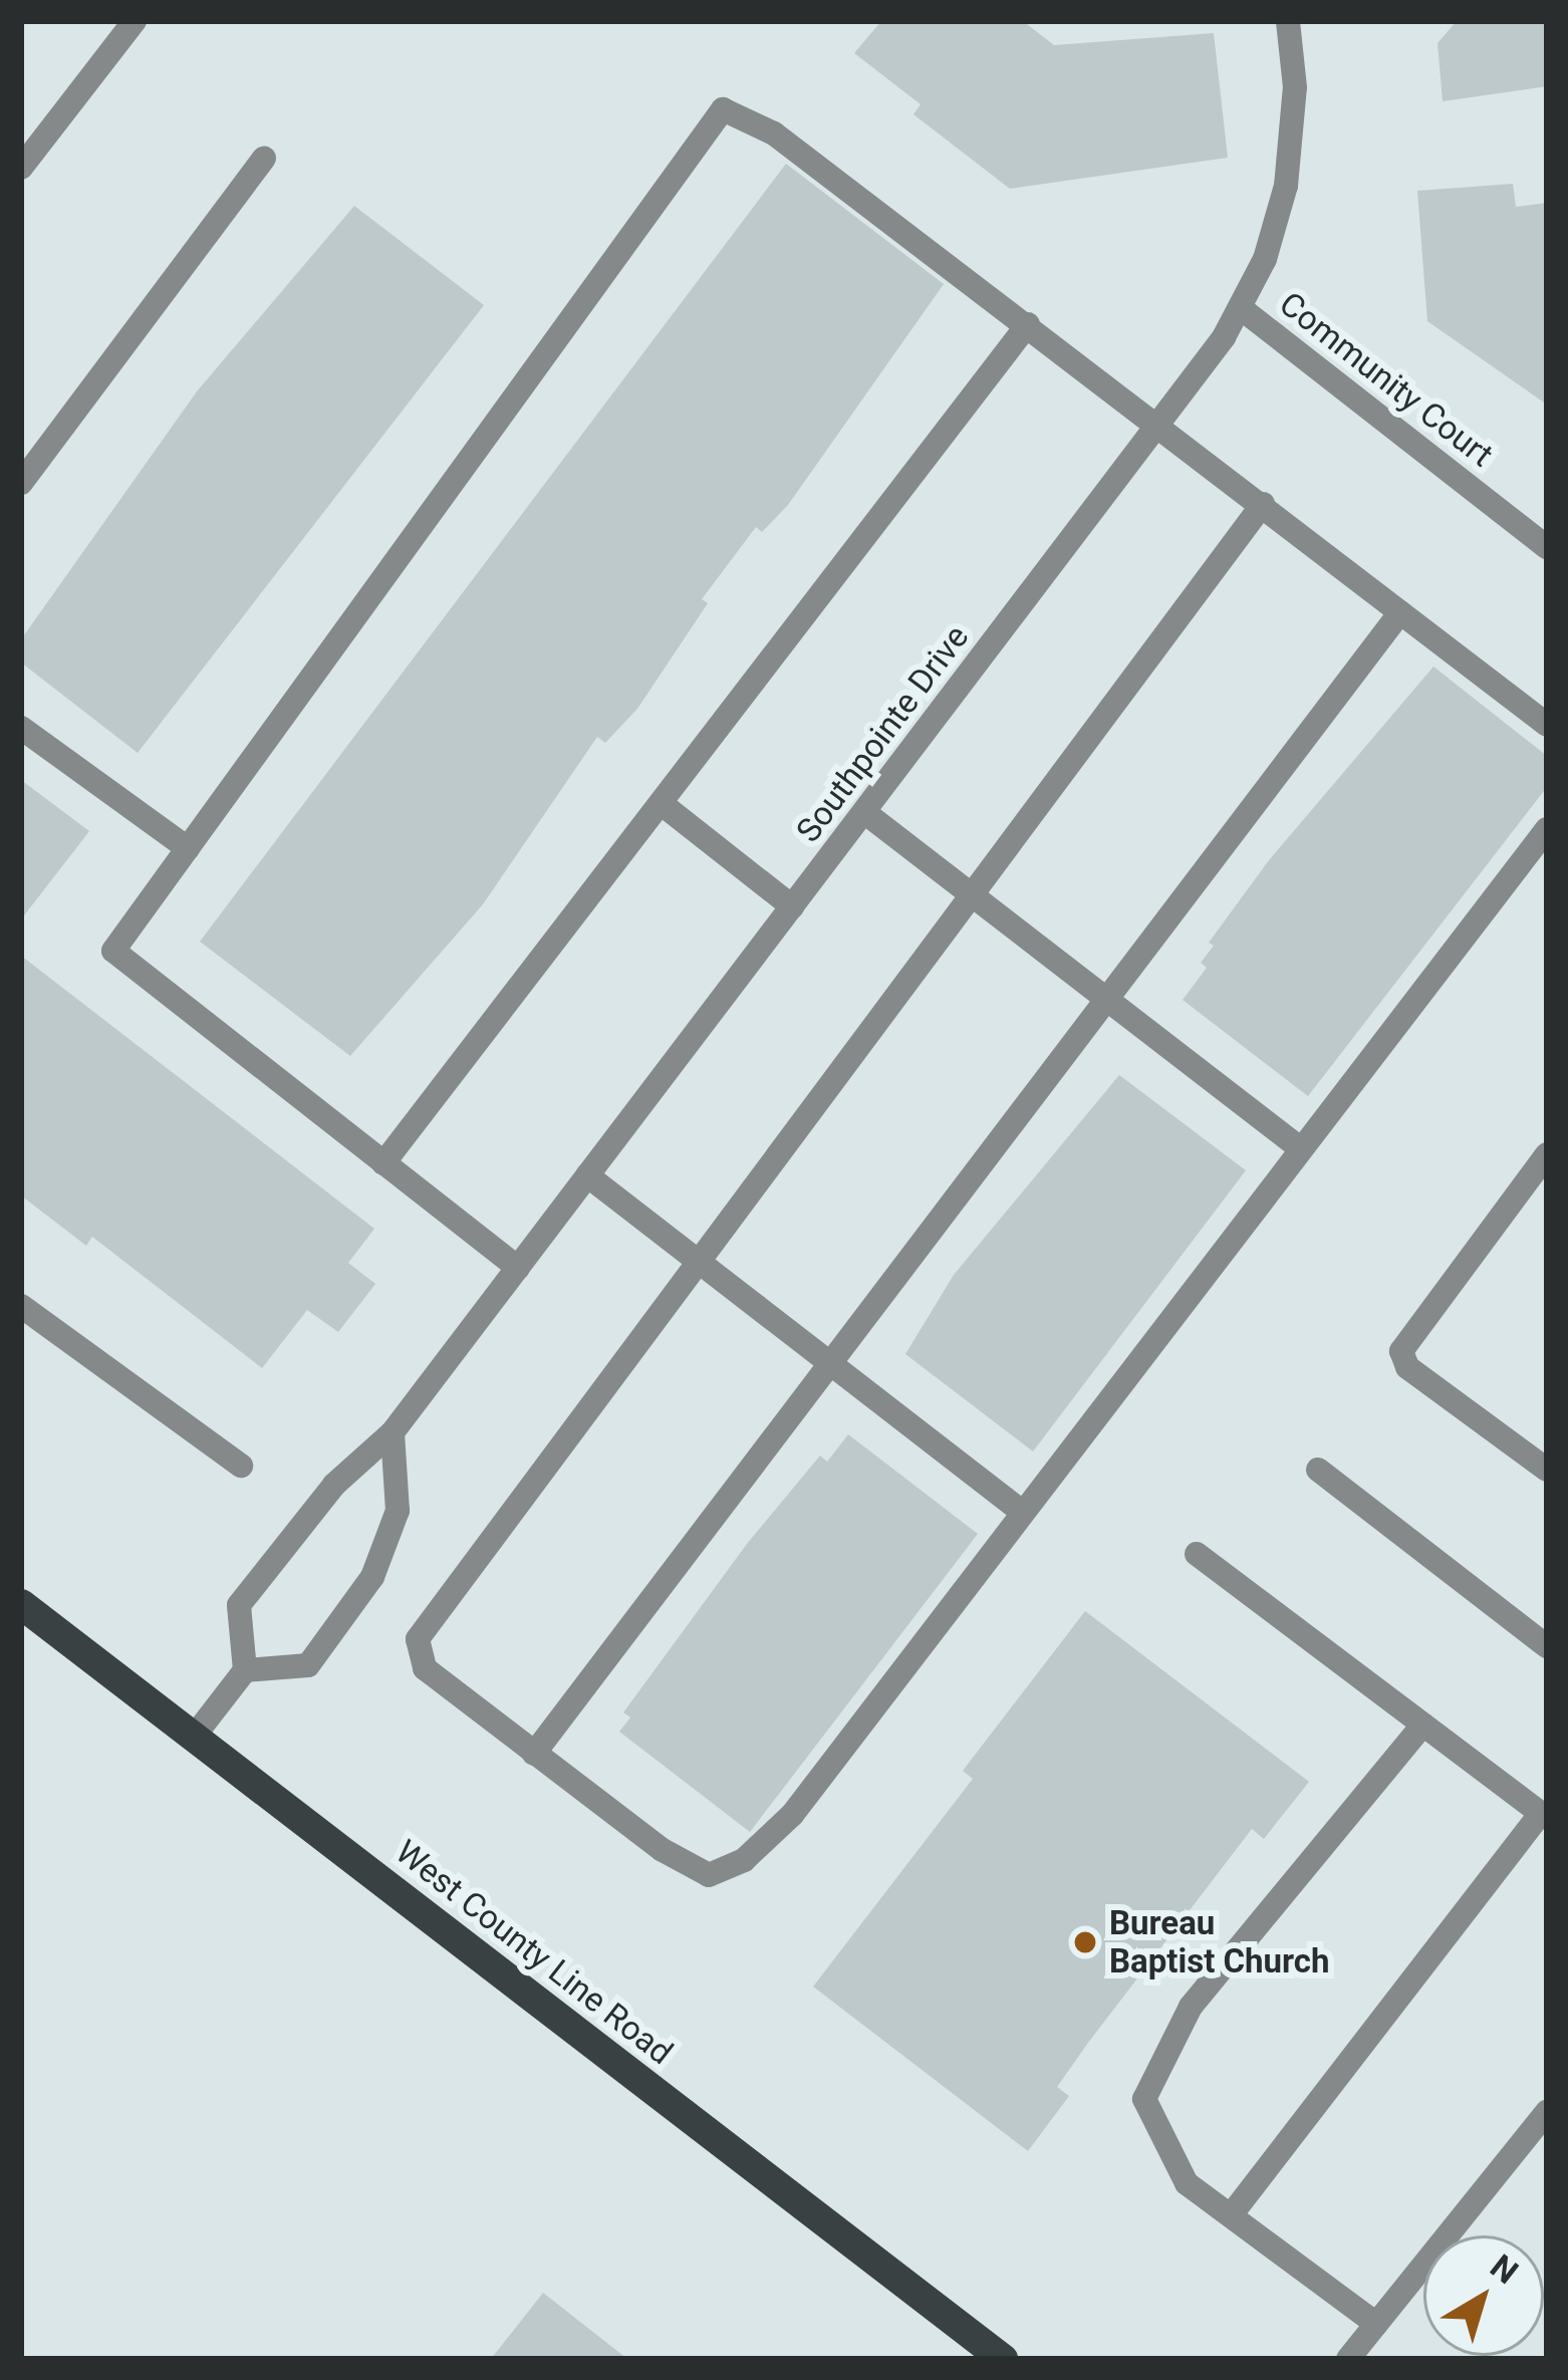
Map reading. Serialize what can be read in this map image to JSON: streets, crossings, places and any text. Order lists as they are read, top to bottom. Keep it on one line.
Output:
{"streets":{"main road":["West County Line Road"],"street":["Community Court","Southpointe Drive"]},"crossings":[["Community Court","Southpointe Drive"]],"places":["Bureau Baptist Church"],"north":"top right"}
